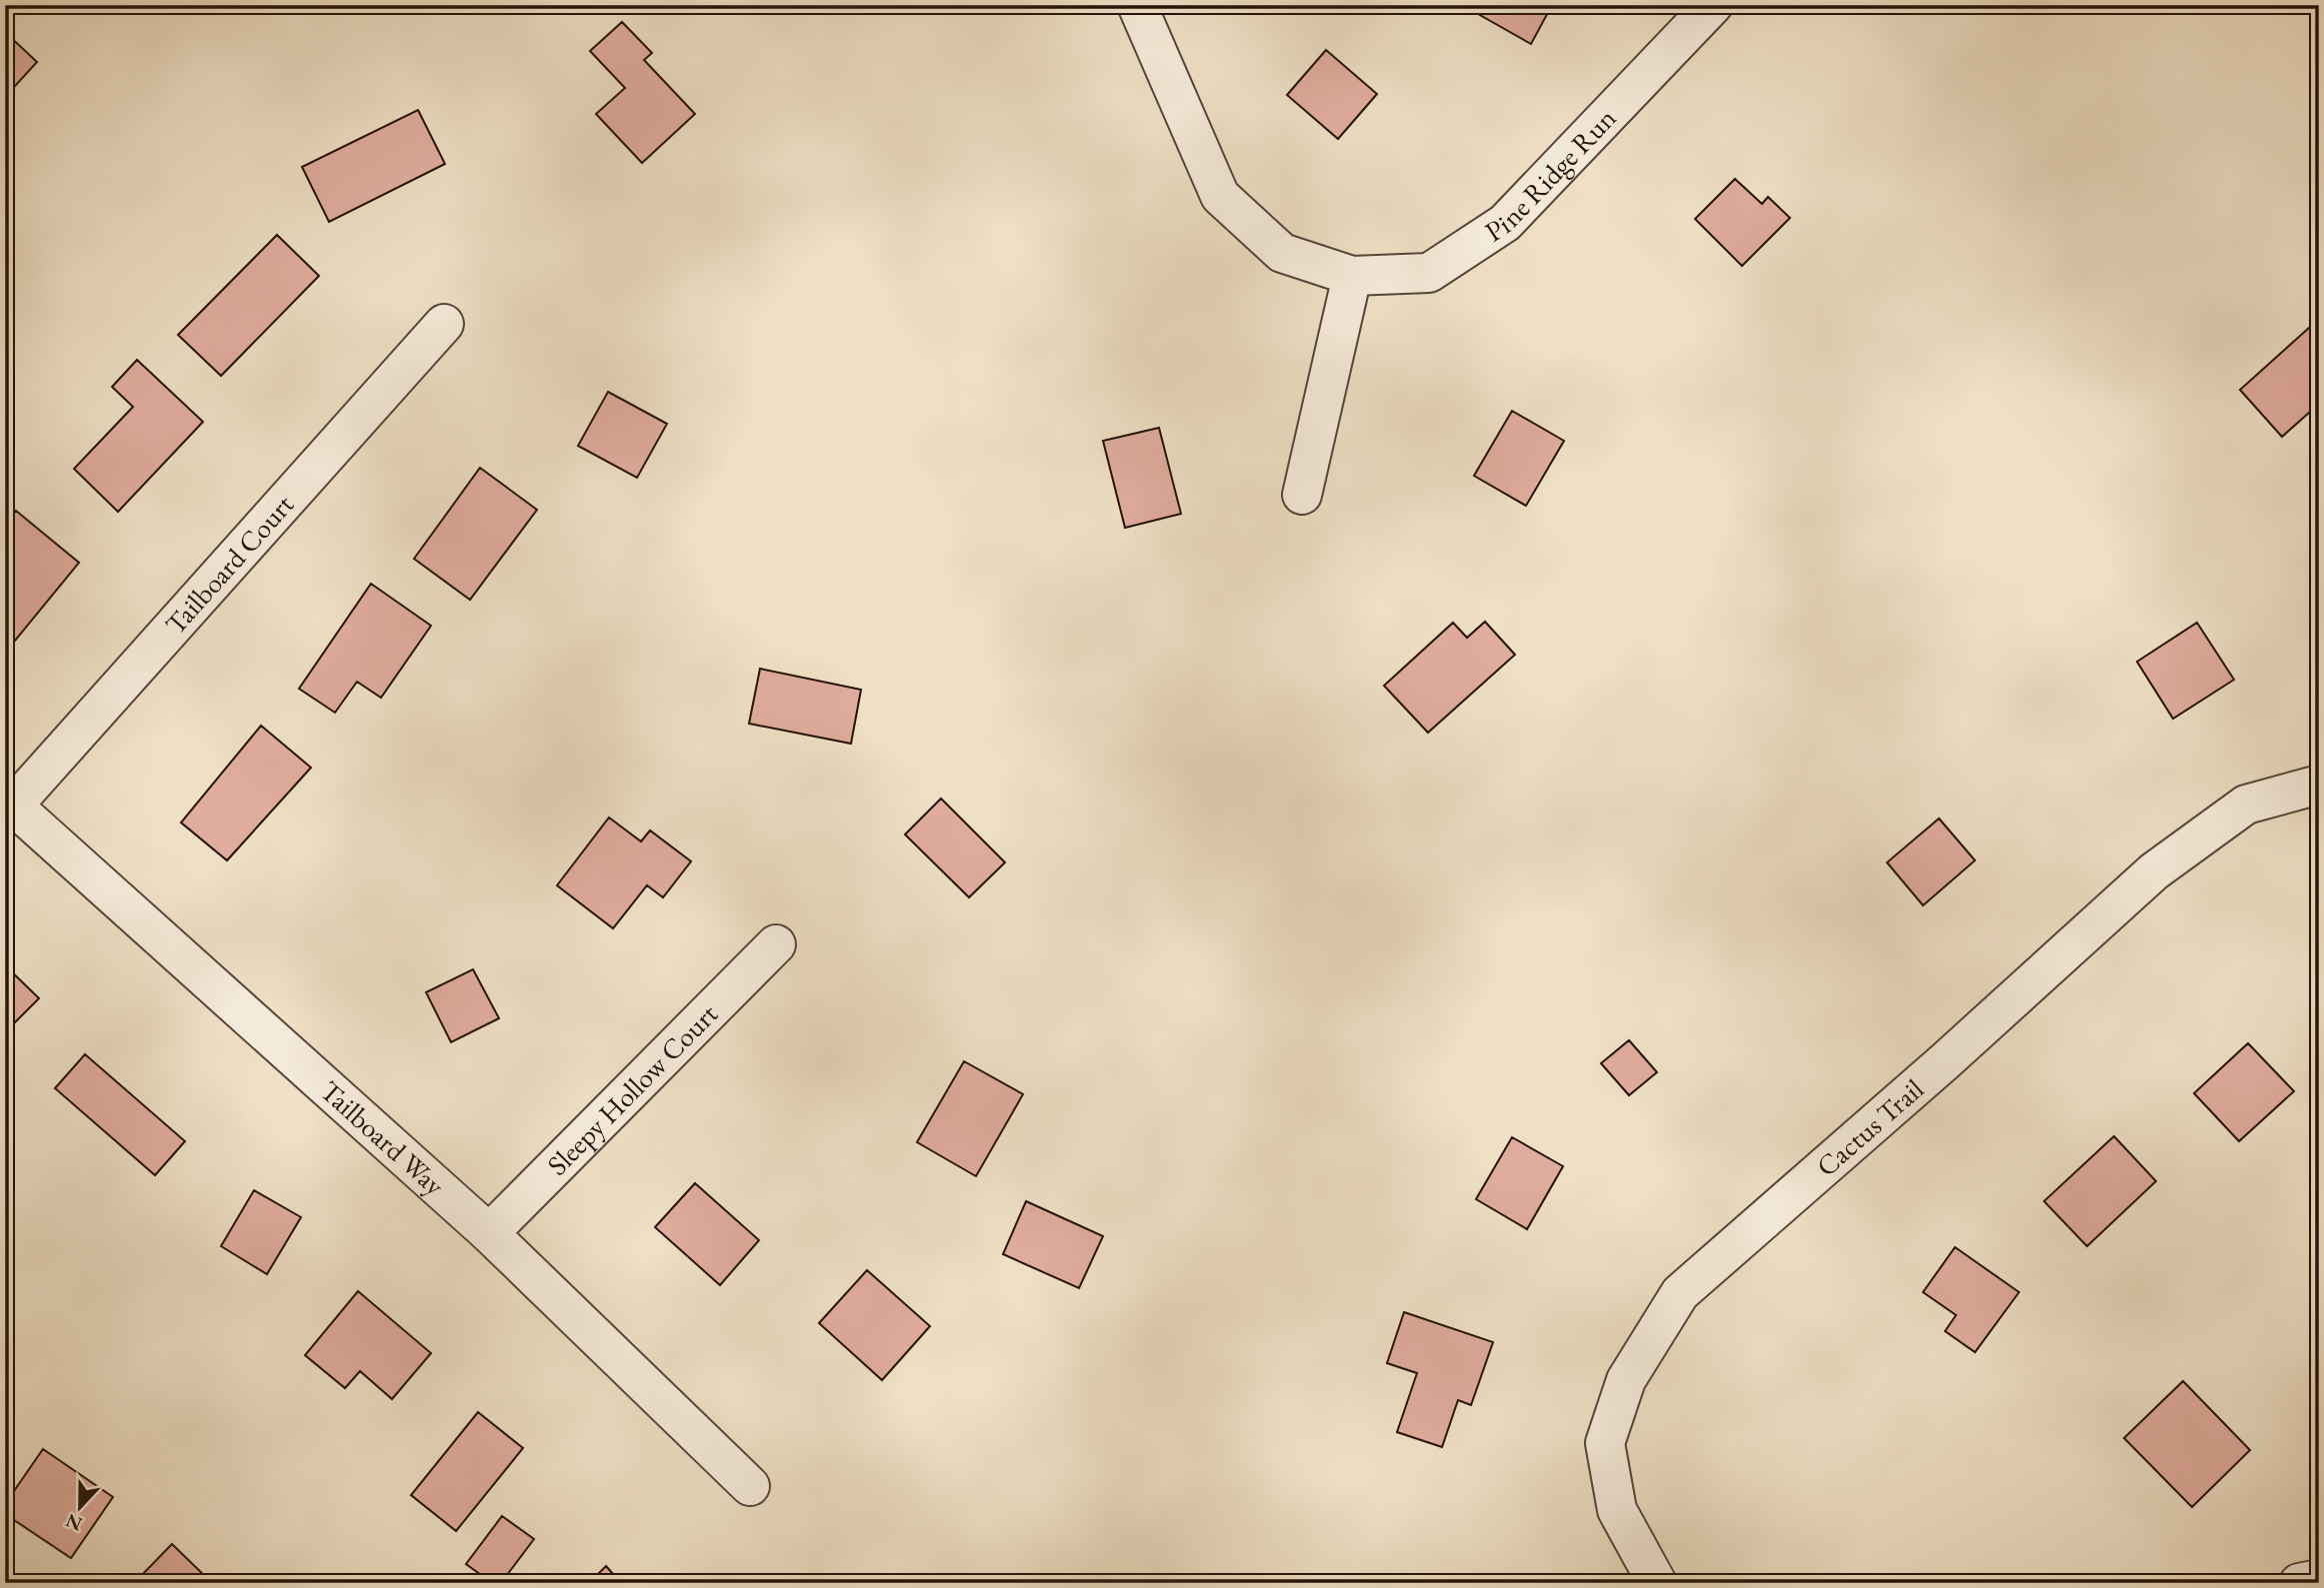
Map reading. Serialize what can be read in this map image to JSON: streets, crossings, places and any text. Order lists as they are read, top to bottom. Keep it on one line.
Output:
{"streets":{"street":["Pine Ridge Run","Tailboard Court","Sleepy Hollow Court","Cactus Trail","Tailboard Way"]},"crossings":[["Tailboard Court","Tailboard Way"],["Sleepy Hollow Court","Tailboard Way"]],"north":"bottom"}
